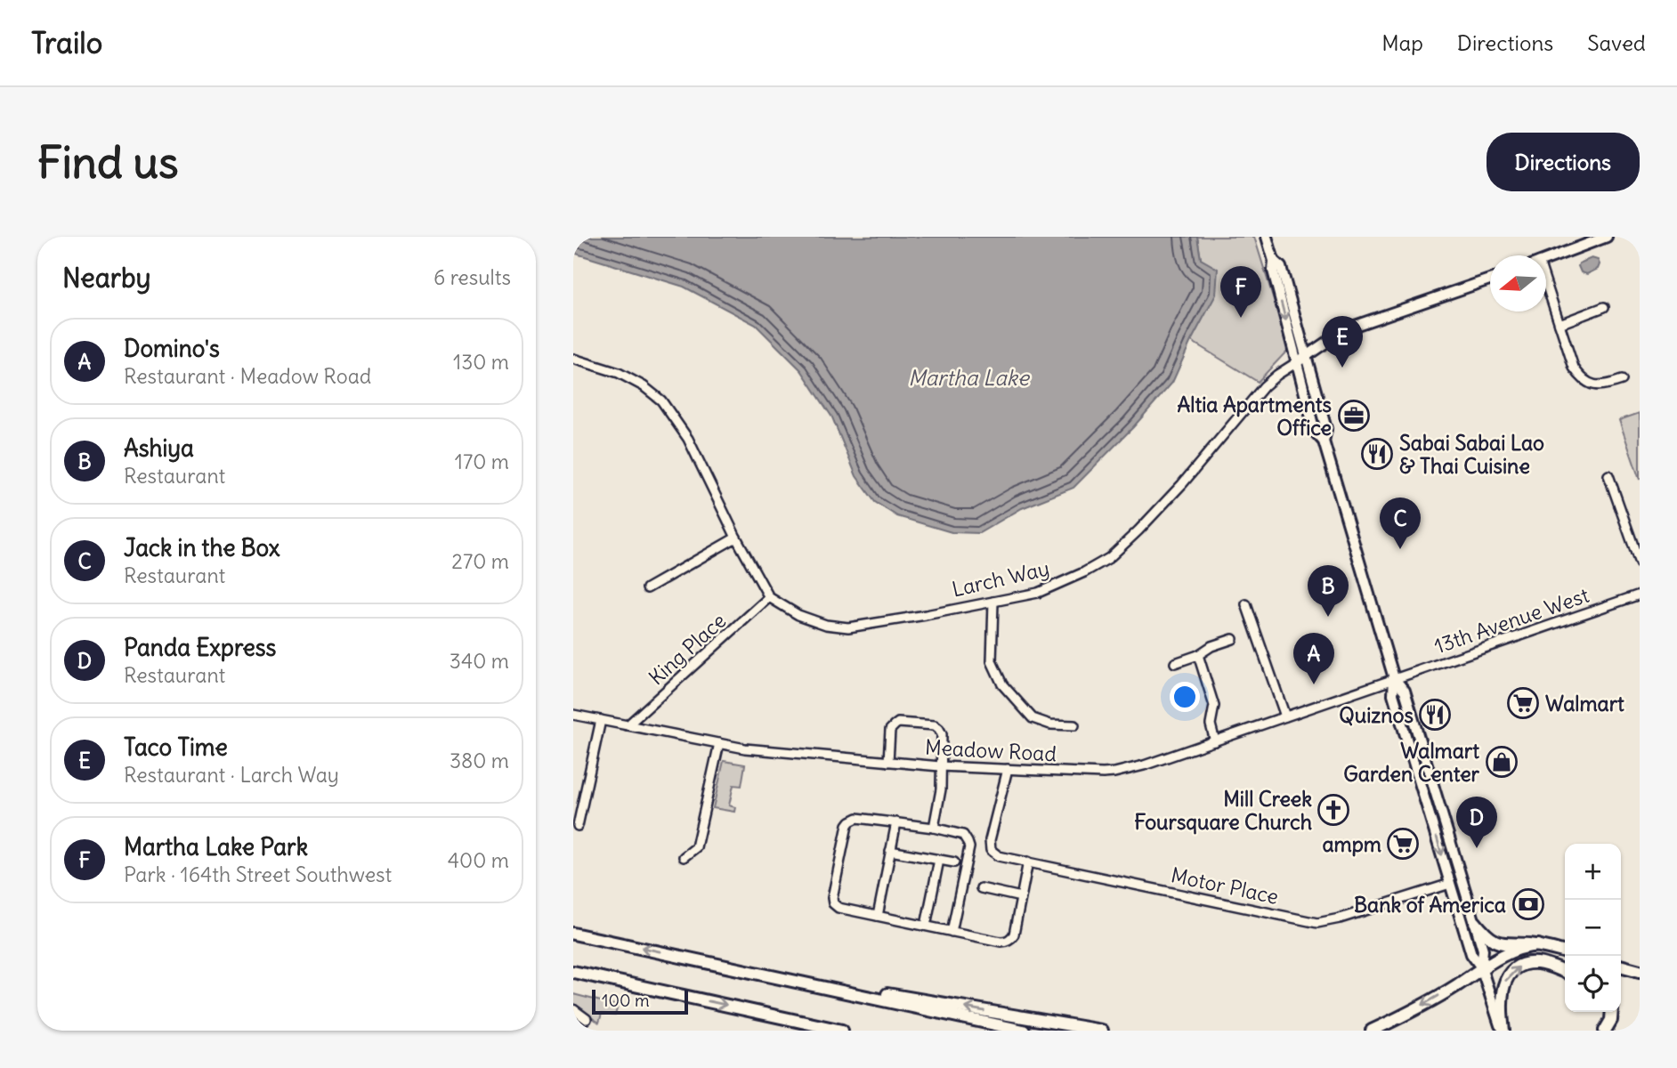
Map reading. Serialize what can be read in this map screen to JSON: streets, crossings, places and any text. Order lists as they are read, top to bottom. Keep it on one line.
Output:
{"streets":{"main road":["Larch Way"],"street":["13th Avenue West","King Place","Meadow Road","Motor Place"]},"crossings":[["Larch Way","King Place"],["13th Avenue West","Meadow Road"],["King Place","Meadow Road"],["Meadow Road","Motor Place"]],"water":["Martha Lake"],"places":{"office":["Altia Apartments Office"],"restaurant":["Sabai Sabai Lao & Thai Cuisine","Quiznos"],"supermarket":["Walmart","ampm"],"shop":["Walmart Garden Center"],"church":["Mill Creek Foursquare Church"],"bank":["Bank of America"]},"scale_bar":"100 m","north":"left","page":{"header":"Trailo","nav":["Map","Directions","Saved"],"buttons":"Directions","title":"Find us","heading":["Nearby","6 results"],"pins":["F","E","C","B","A","D"],"list":[{"mark":"A","name":"Domino's","note":"Restaurant · Meadow Road","value":"130 m"},{"mark":"B","name":"Ashiya","note":"Restaurant","value":"170 m"},{"mark":"C","name":"Jack in the Box","note":"Restaurant","value":"270 m"},{"mark":"D","name":"Panda Express","note":"Restaurant","value":"340 m"},{"mark":"E","name":"Taco Time","note":"Restaurant · Larch Way","value":"380 m"},{"mark":"F","name":"Martha Lake Park","note":"Park · 164th Street Southwest","value":"400 m"}],"map_buttons":["+","−"],"scale":"100 m"}}
